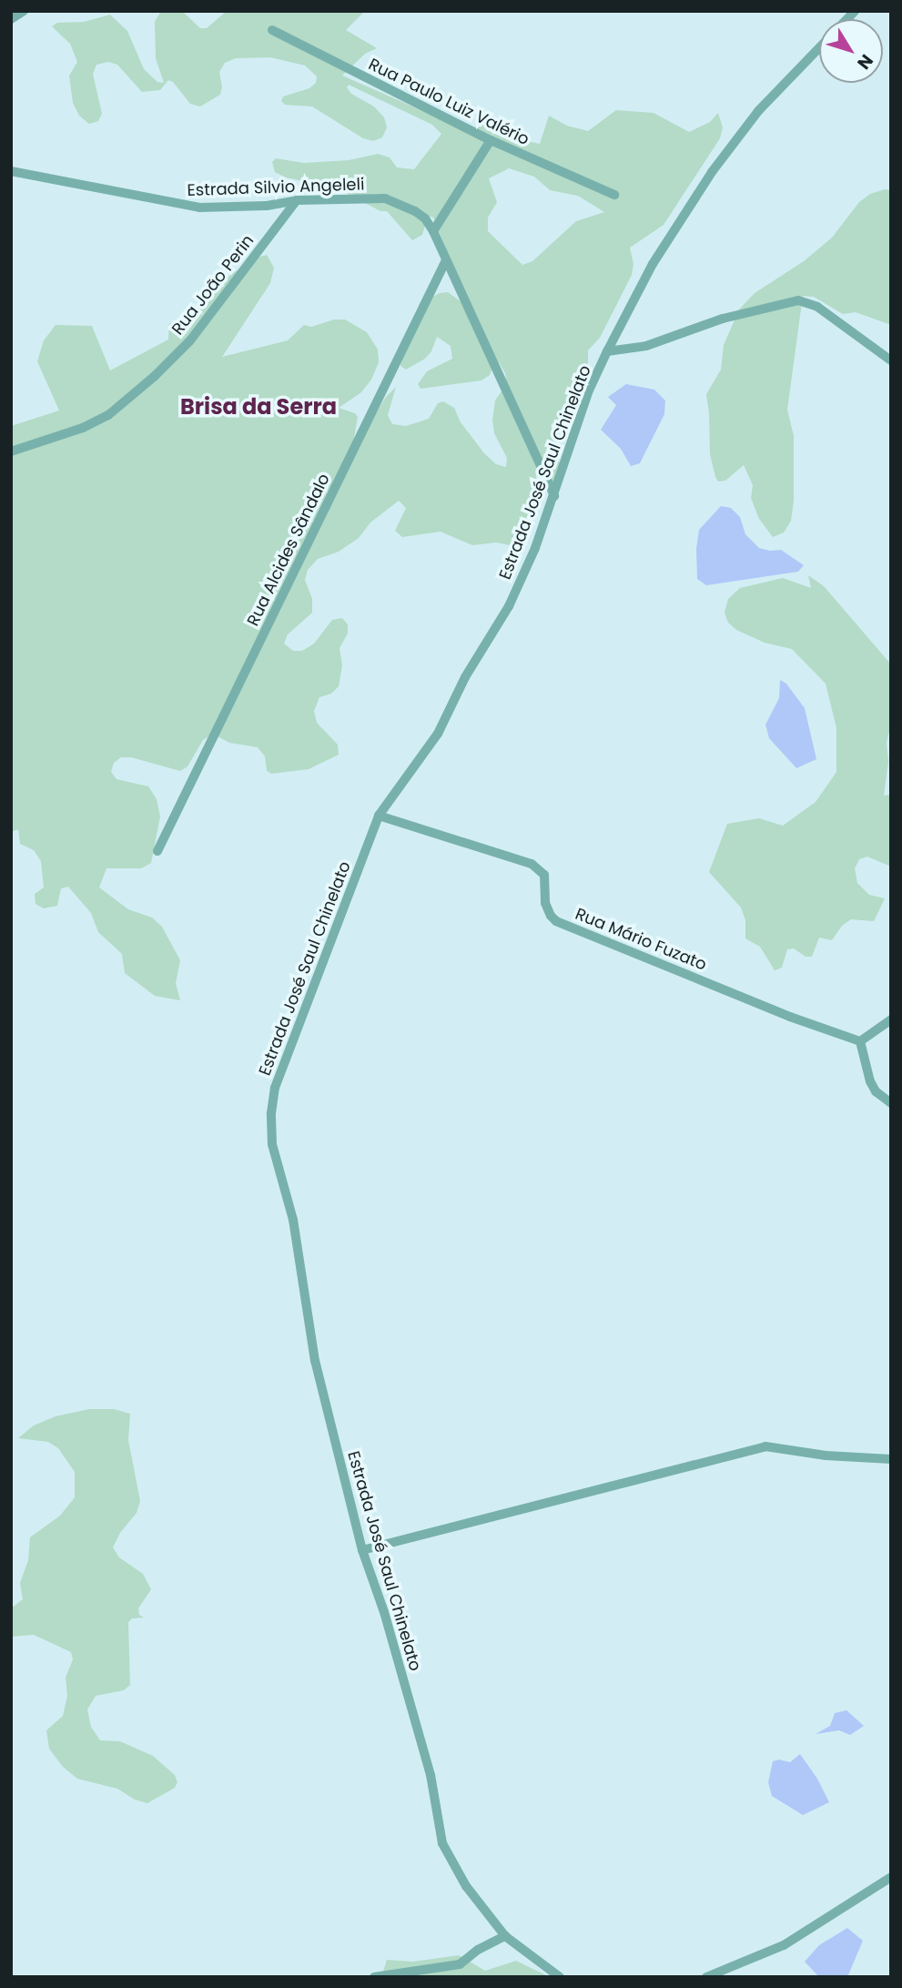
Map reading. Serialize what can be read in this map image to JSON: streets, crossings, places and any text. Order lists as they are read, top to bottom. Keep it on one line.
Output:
{"streets":{"street":["Rua Paulo Luiz Valério","Estrada Silvio Angeleli","Rua João Perin","Estrada José Saul Chinelato","Rua Alcides Sândalo","Rua Mário Fuzato"]},"crossings":[["Estrada Silvio Angeleli","Rua João Perin"],["Estrada Silvio Angeleli","Estrada José Saul Chinelato"],["Estrada Silvio Angeleli","Rua Alcides Sândalo"],["Estrada José Saul Chinelato","Rua Mário Fuzato"]],"districts":["Brisa da Serra"],"north":"bottom right"}
